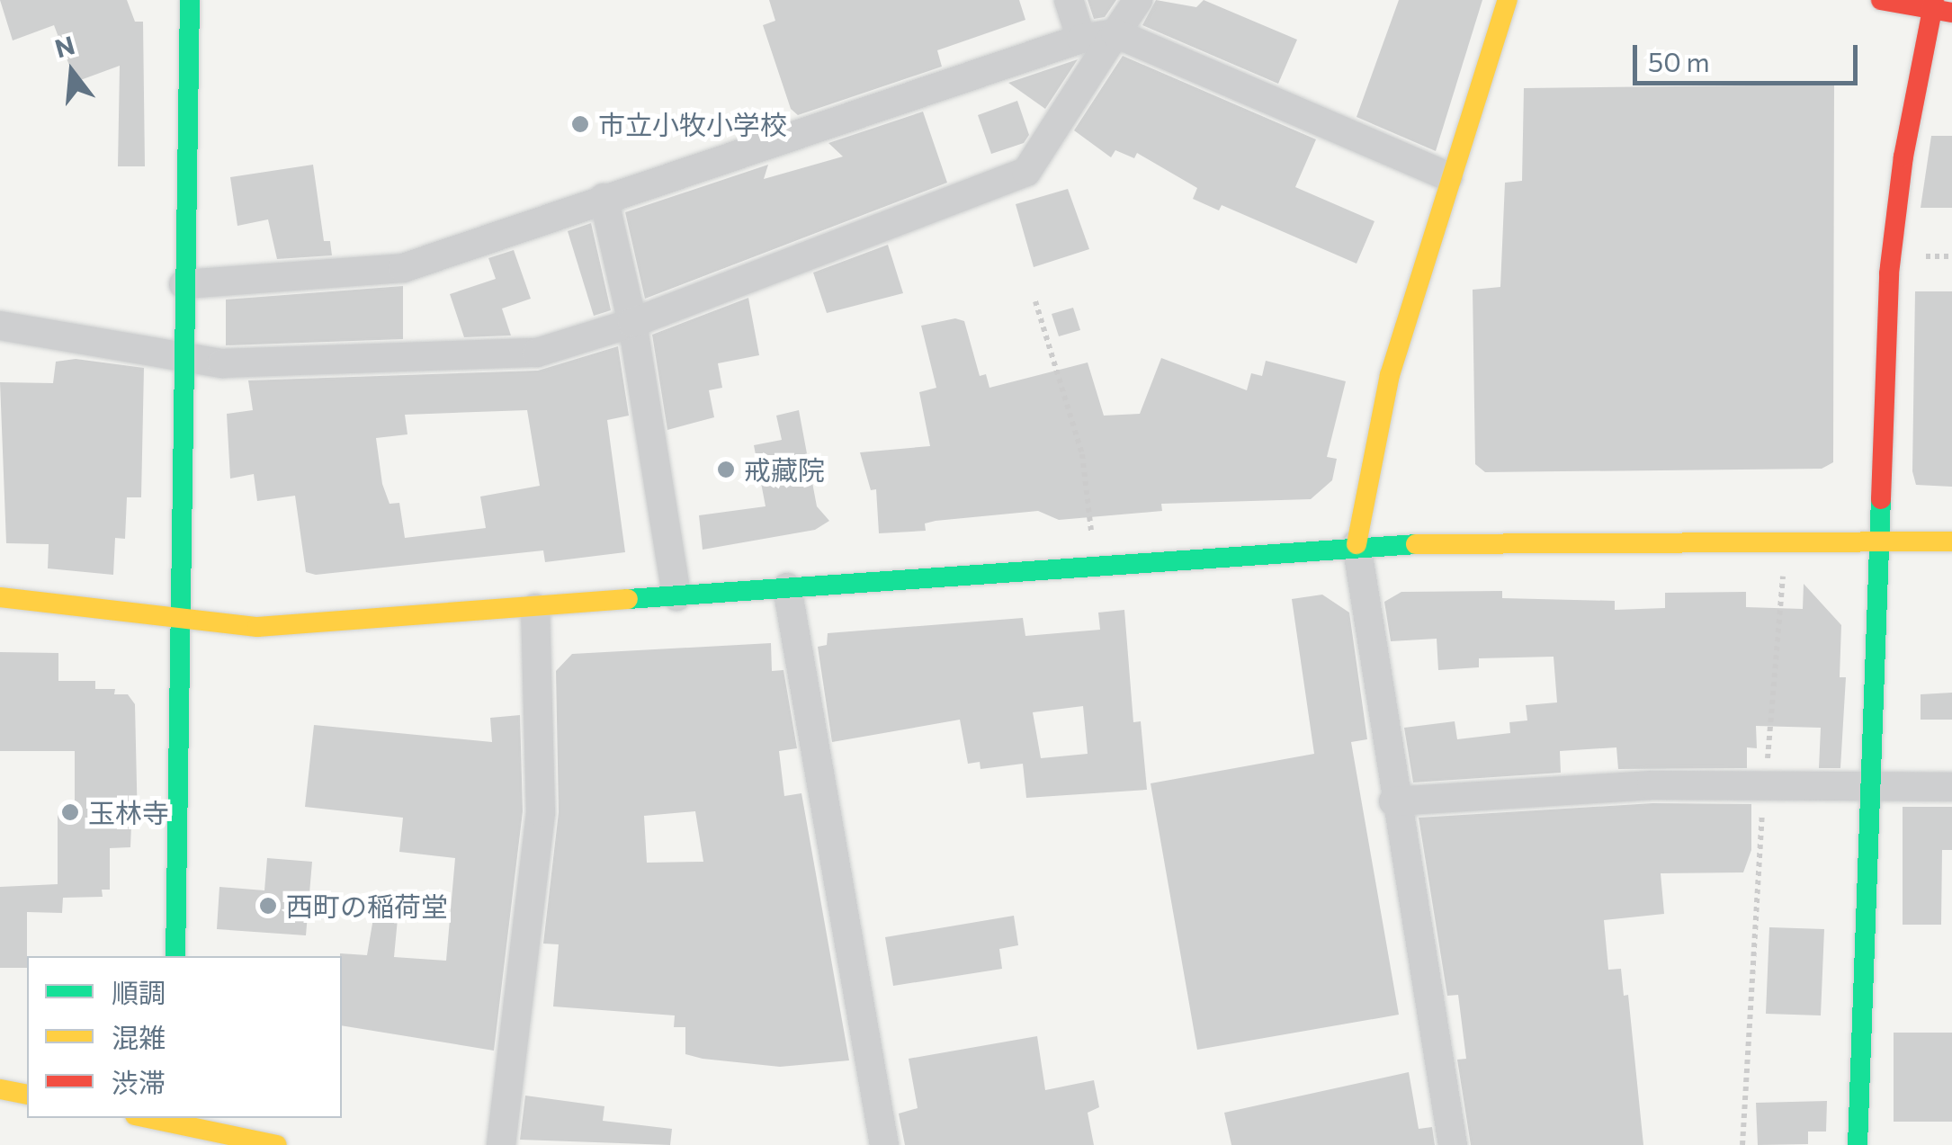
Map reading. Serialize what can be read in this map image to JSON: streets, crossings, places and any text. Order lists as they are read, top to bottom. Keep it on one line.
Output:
{"places":["市立小牧小学校","戒藏院","玉林寺","西町の稲荷堂"],"legend":["順調","混雑","渋滞"],"scale_bar":"50 m","north":"top"}
